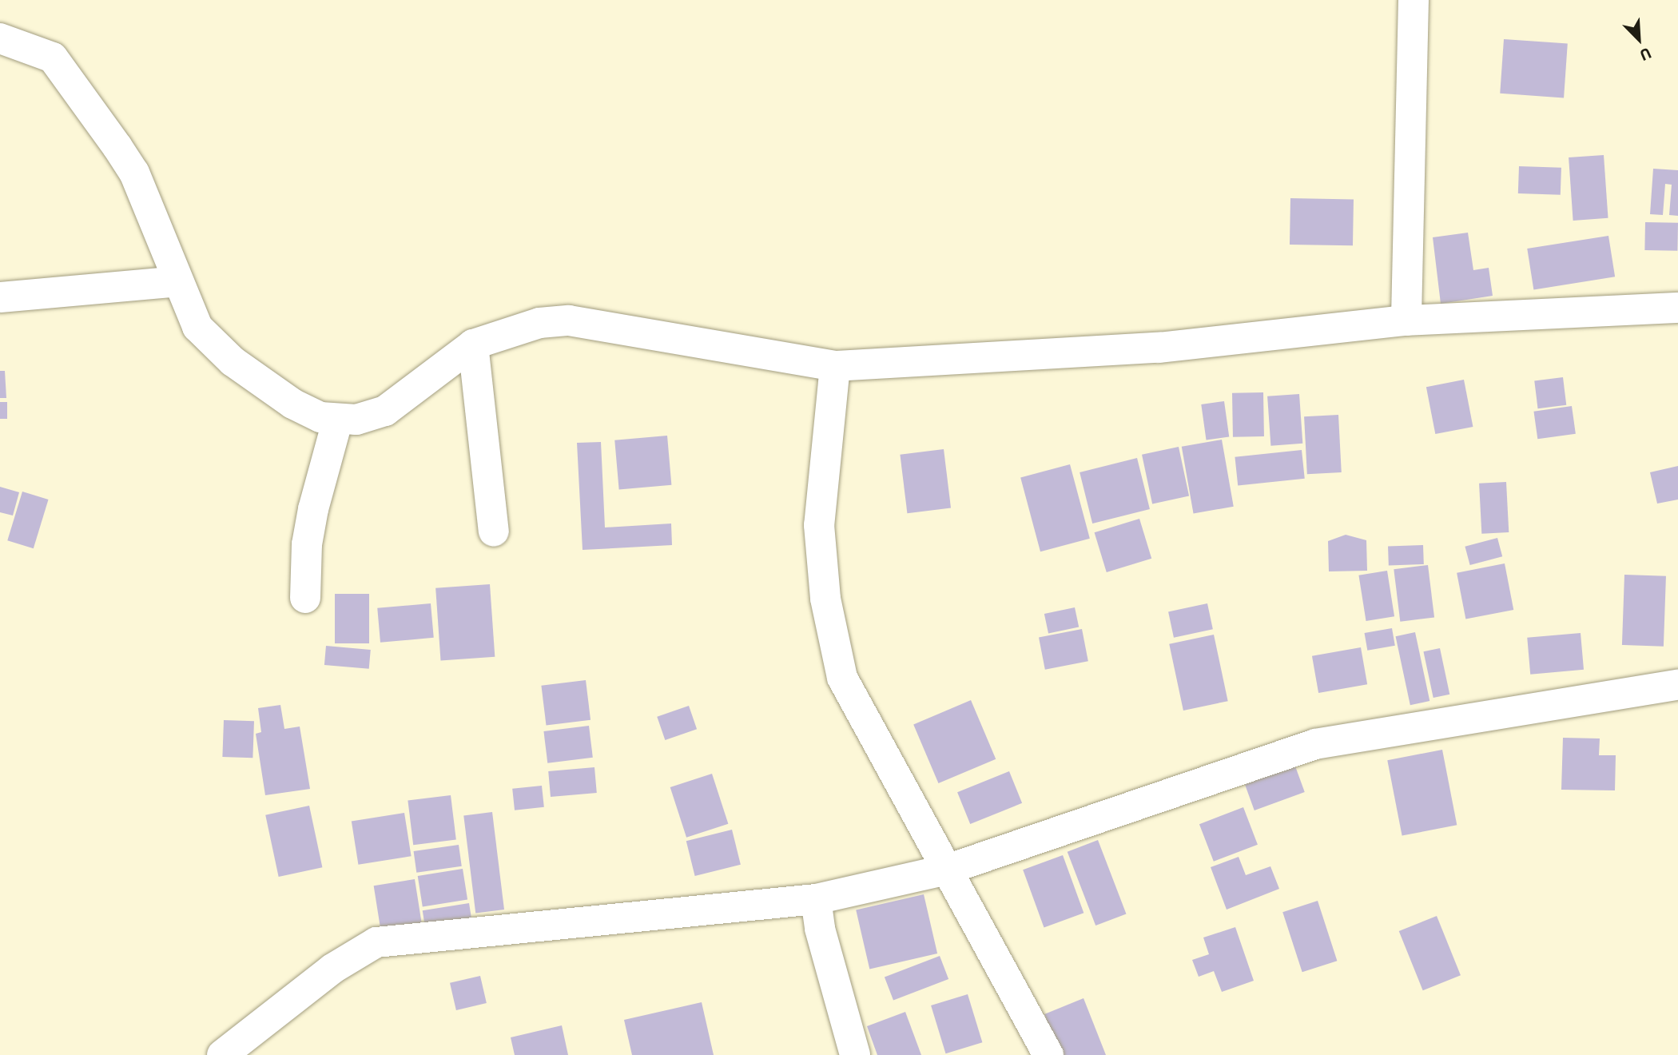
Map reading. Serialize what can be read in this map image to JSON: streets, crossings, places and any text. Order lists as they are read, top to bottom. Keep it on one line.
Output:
{"north":"bottom right"}
